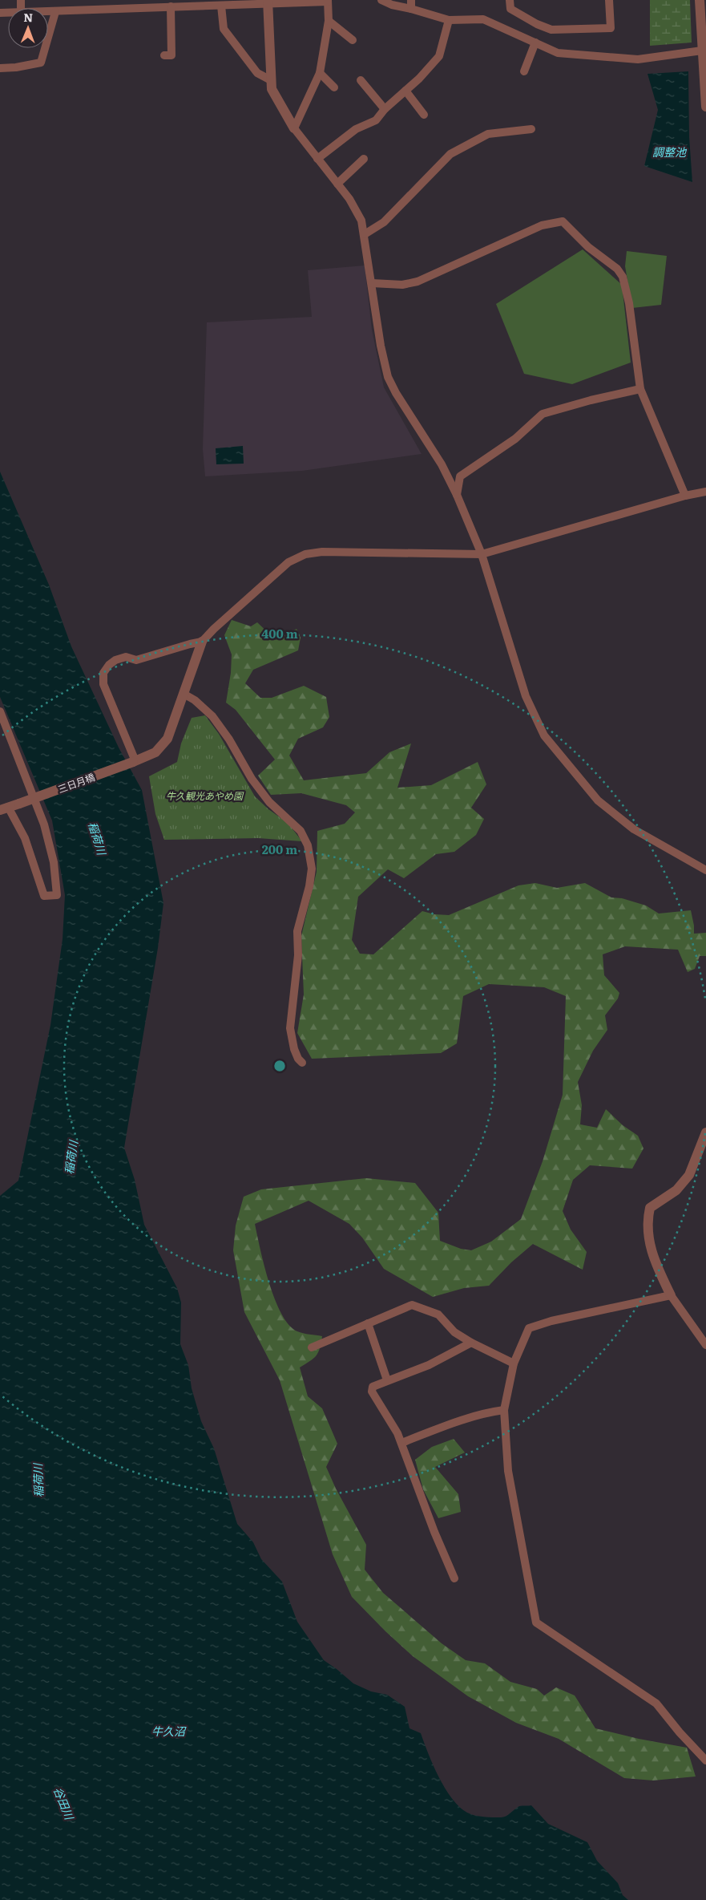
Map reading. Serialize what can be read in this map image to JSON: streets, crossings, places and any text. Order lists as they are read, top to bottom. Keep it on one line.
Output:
{"streets":{"street":["三日月橋"]},"water":["調整池","稲荷川","牛久沼","谷田川"],"parks":["牛久観光あやめ園"],"north":"top","rings":["400 m","200 m"]}
